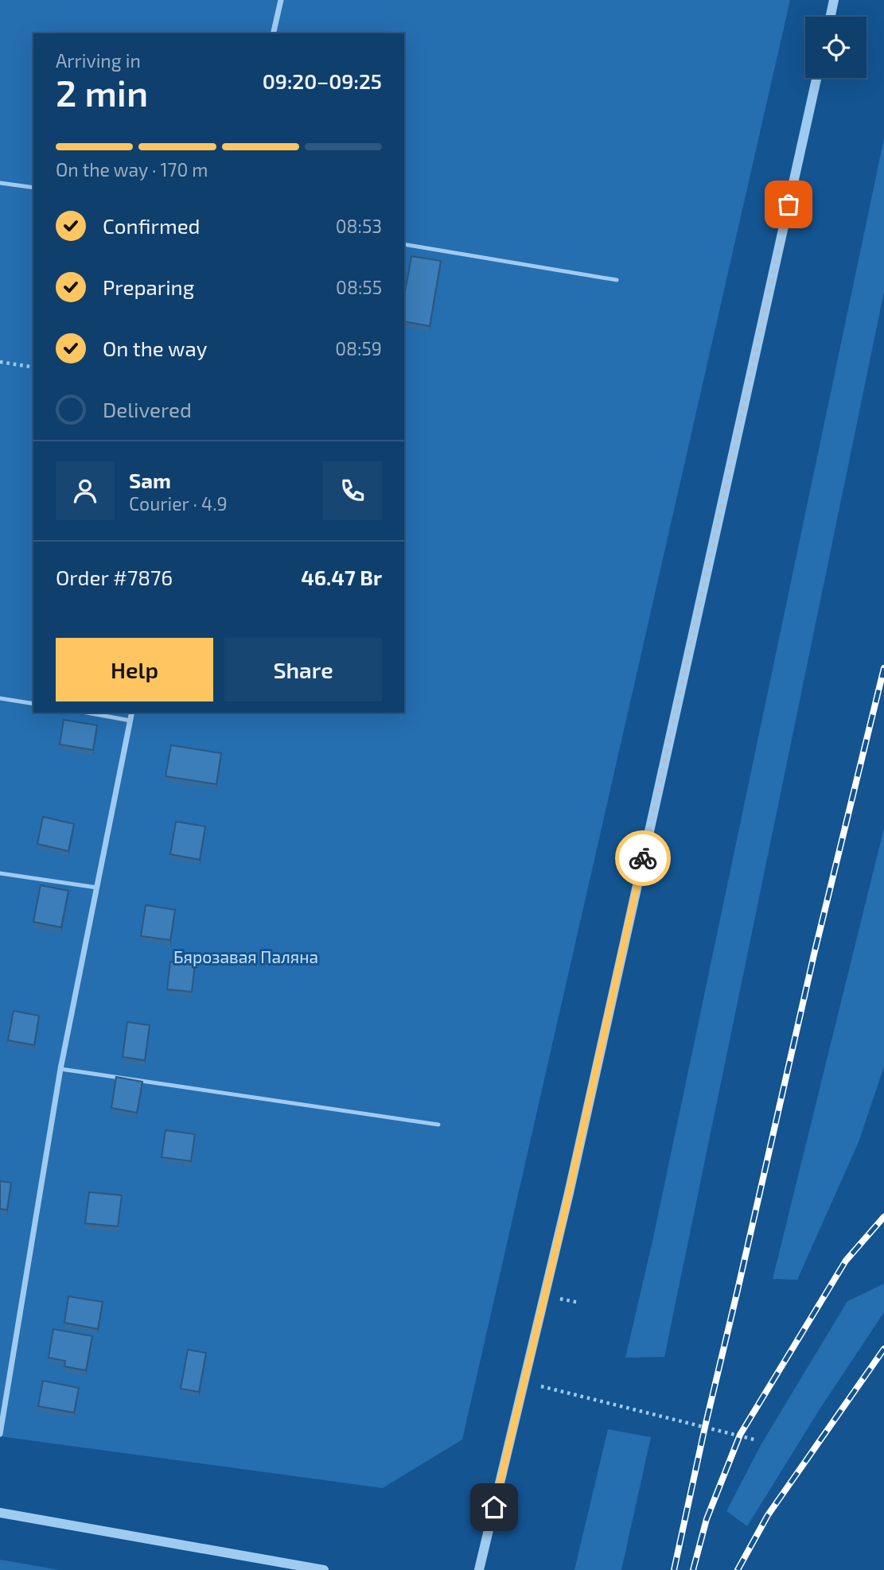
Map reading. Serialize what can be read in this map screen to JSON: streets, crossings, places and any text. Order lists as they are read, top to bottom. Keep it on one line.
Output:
{"parks":["Бярозавая Паляна"],"page":{"heading":["2 min","Arriving in","09:20–09:25"],"panel":["Sam","Courier · 4.9","Order #7876","46.47 Br"],"bar":"On the way · 170 m","list":[["Confirmed","08:53"],["Preparing","08:55"],["On the way","08:59"],"Delivered"],"buttons":["Help","Share"]}}
